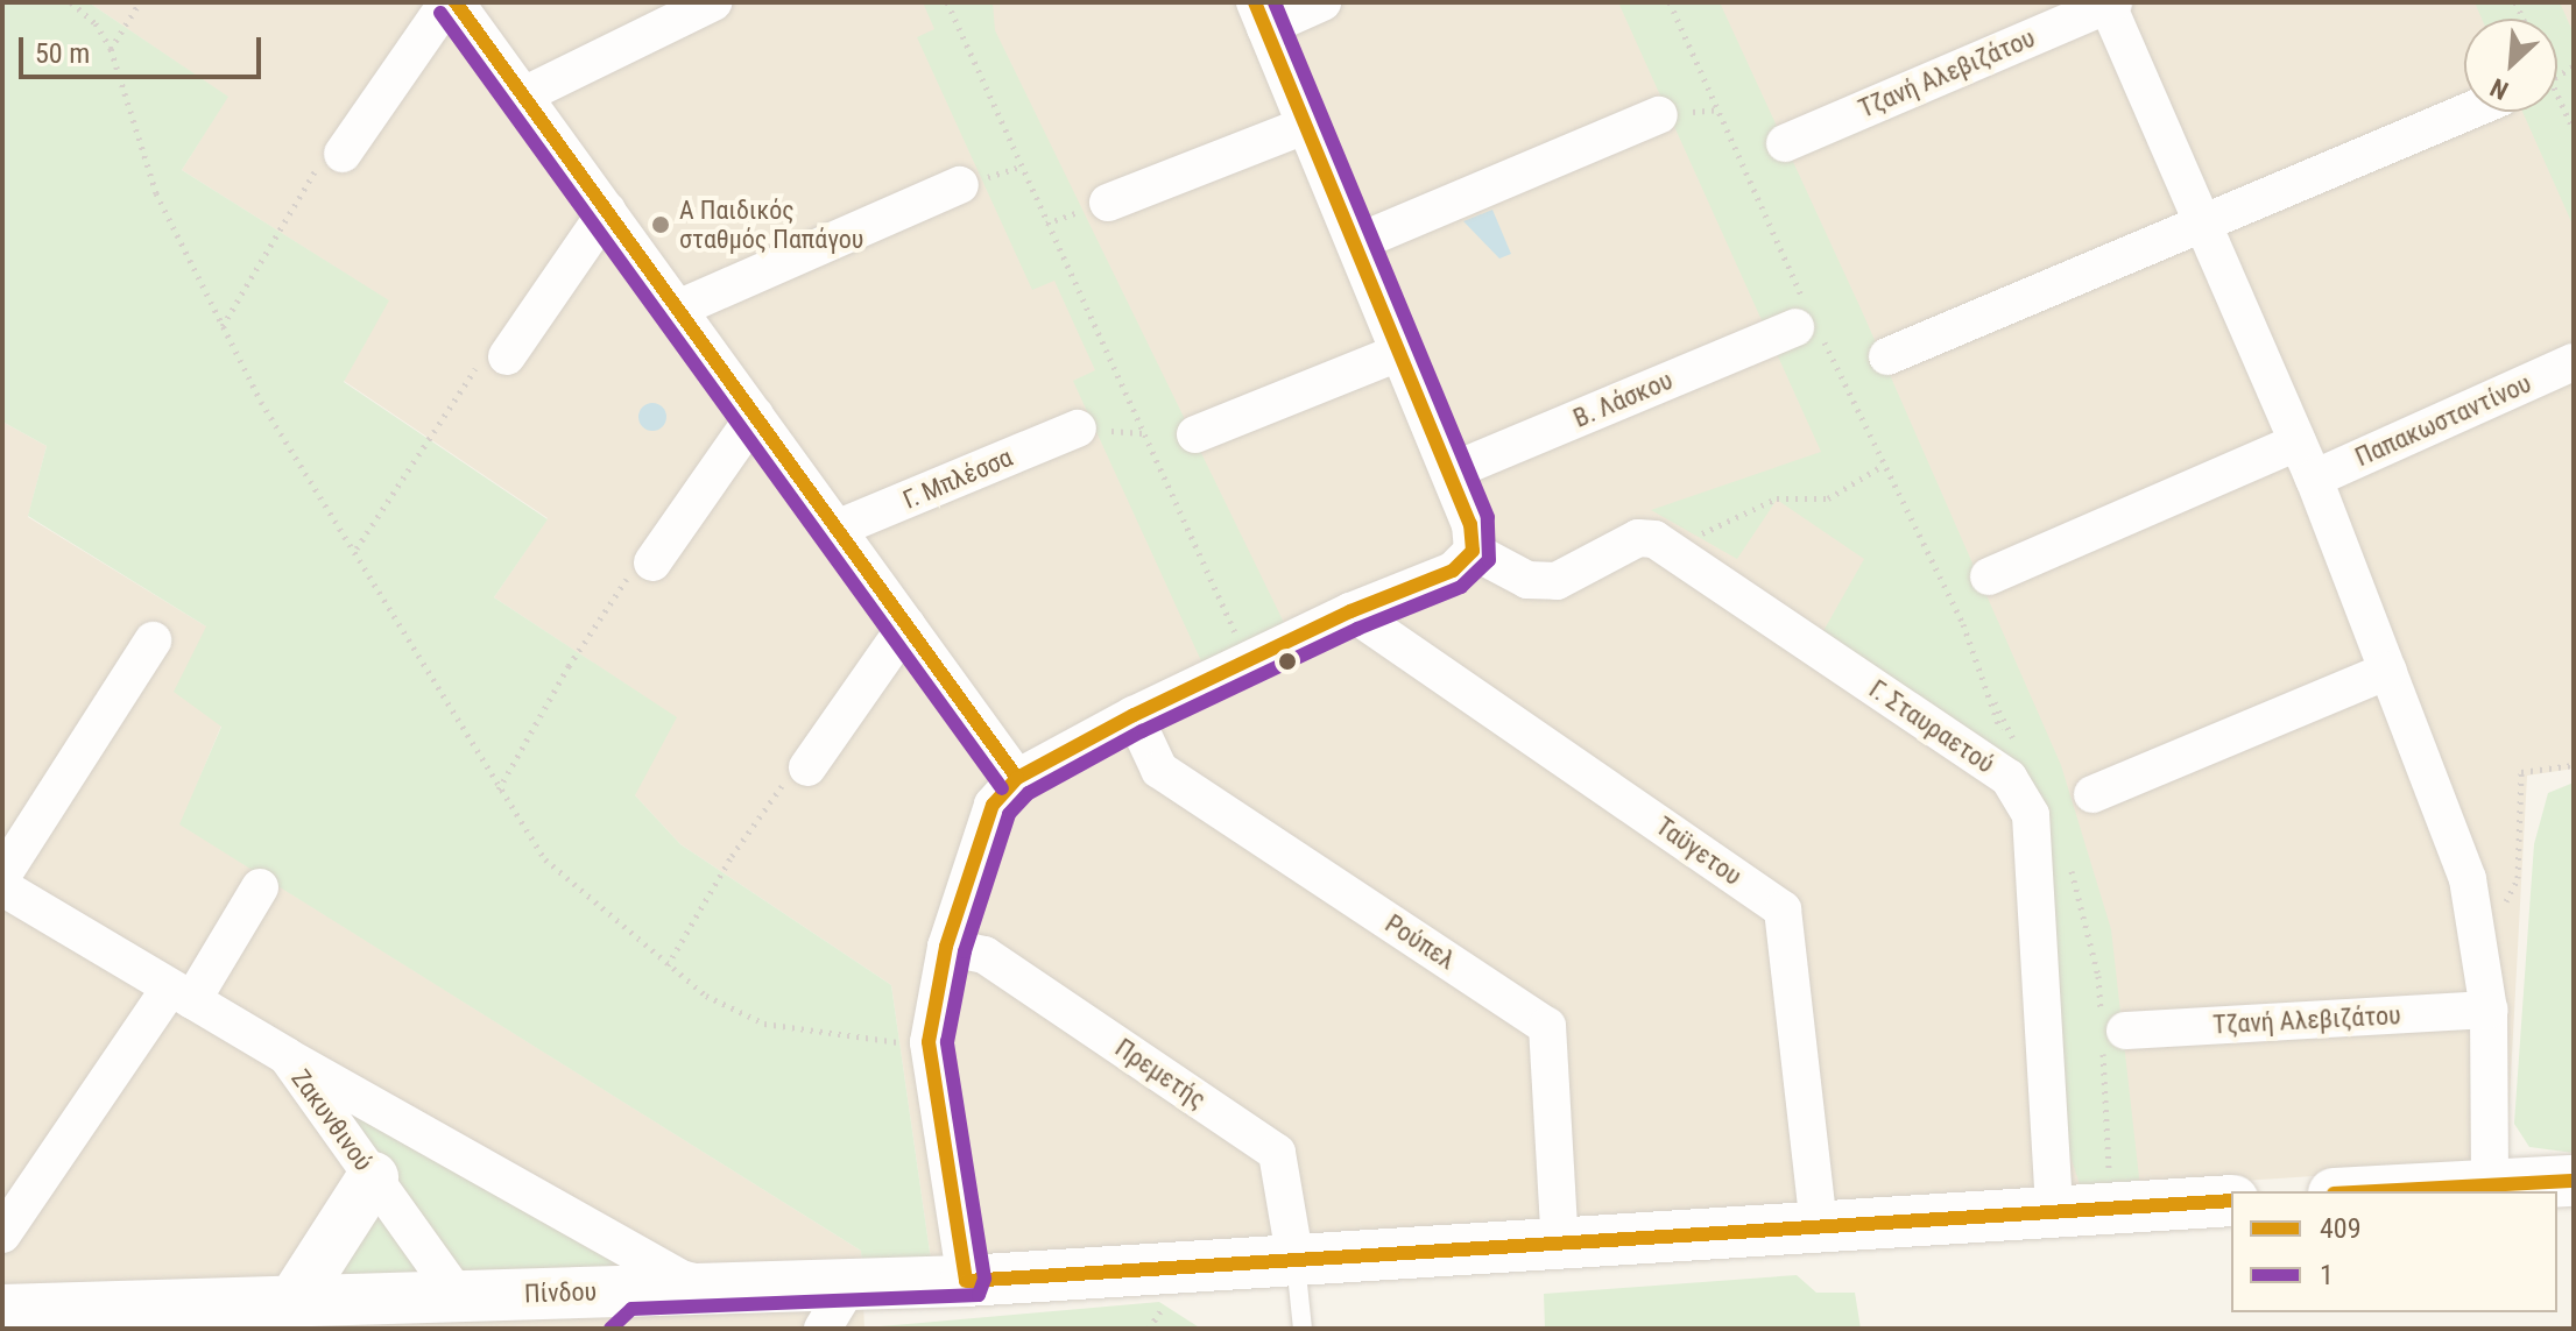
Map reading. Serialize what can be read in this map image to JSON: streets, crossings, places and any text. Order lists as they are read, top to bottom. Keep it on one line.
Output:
{"streets":{"street":["Τζανή Αλεβιζάτου","Β. Λάσκου","Παπακωσταντίνου","Γ. Μπλέσσα","Γ. Σταυραετού","Ταϋγετου","Ρούπελ","Πρεμετής","Ζακυνθινού","Πίνδου"]},"crossings":[["Τζανή Αλεβιζάτου","Παπακωσταντίνου"],["Ταϋγετου","Πίνδου"],["Ρούπελ","Πίνδου"],["Πρεμετής","Πίνδου"],["Ζακυνθινού","Πίνδου"]],"places":["Α Παιδικός σταθμός Παπάγου"],"lines":["transit line 409","transit line 1"],"legend":["409","1"],"scale_bar":"50 m","north":"bottom left"}
